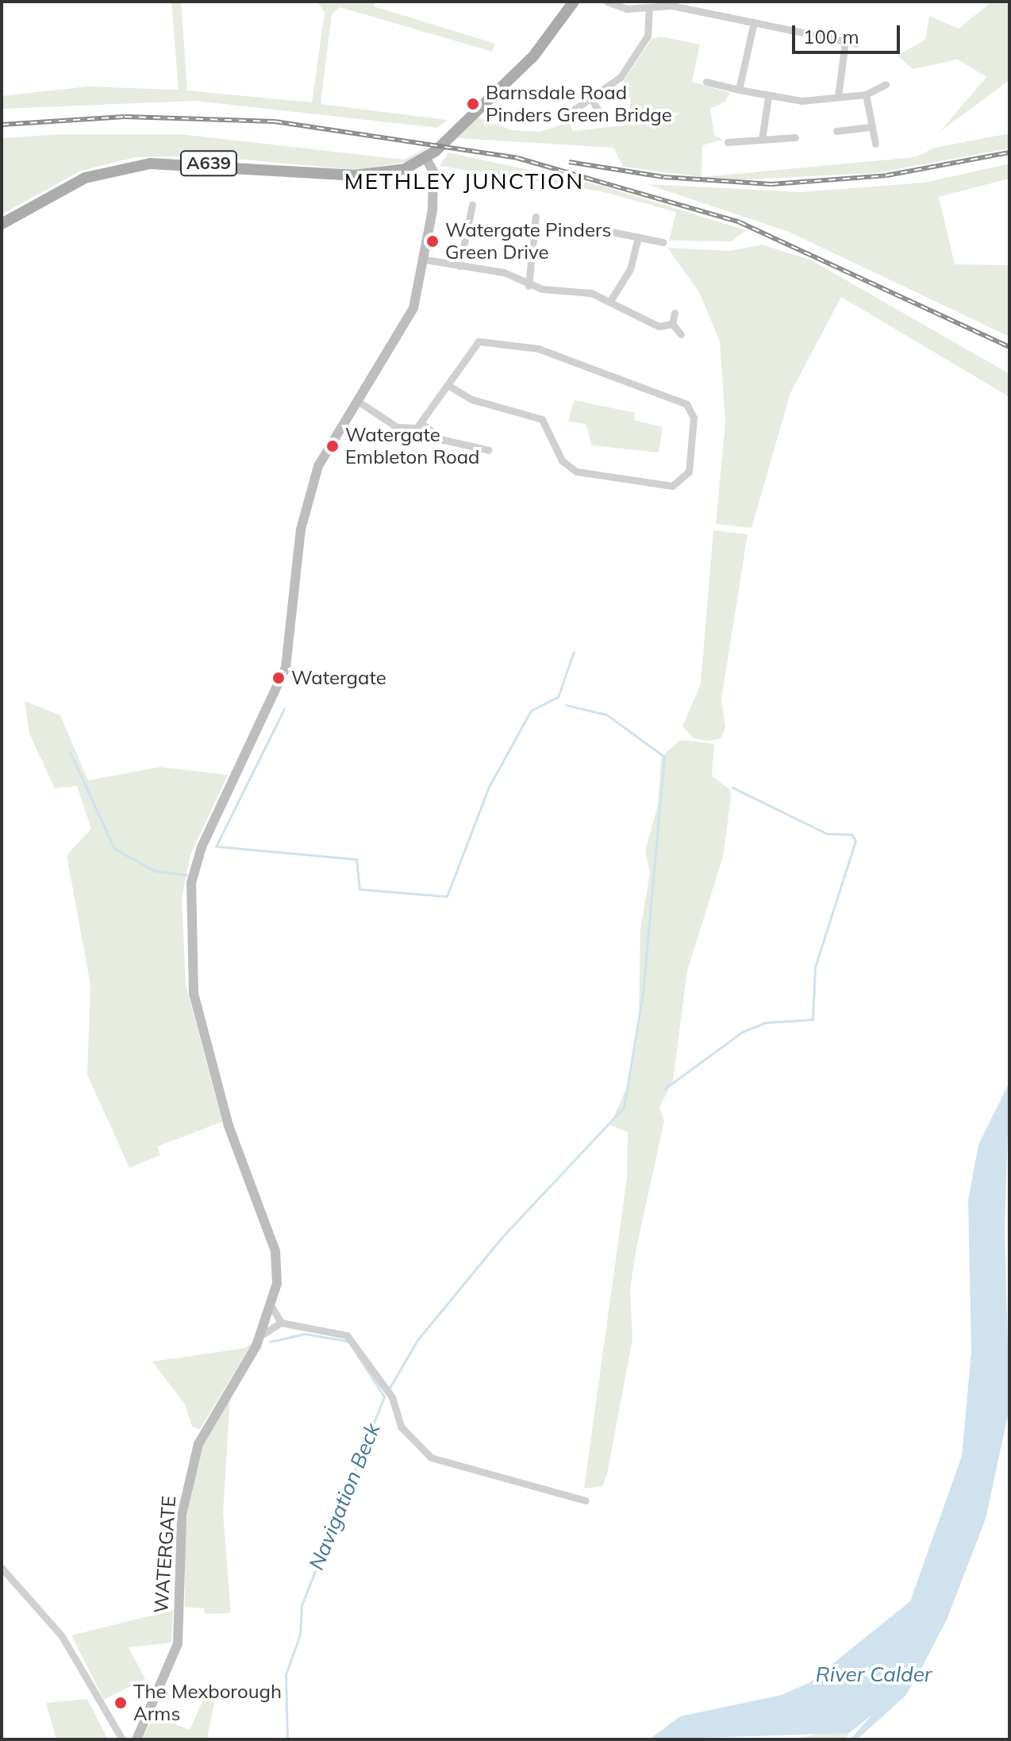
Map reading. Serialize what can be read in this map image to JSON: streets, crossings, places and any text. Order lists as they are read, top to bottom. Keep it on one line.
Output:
{"streets":{"main road":["A639","WATERGATE"]},"crossings":[["A639","WATERGATE"]],"districts":["METHLEY JUNCTION"],"water":["Navigation Beck","River Calder"],"places":["Barnsdale Road Pinders Green Bridge","Watergate Pinders Green Drive","Watergate Embleton Road","Watergate","The Mexborough Arms"],"scale_bar":"100 m"}
